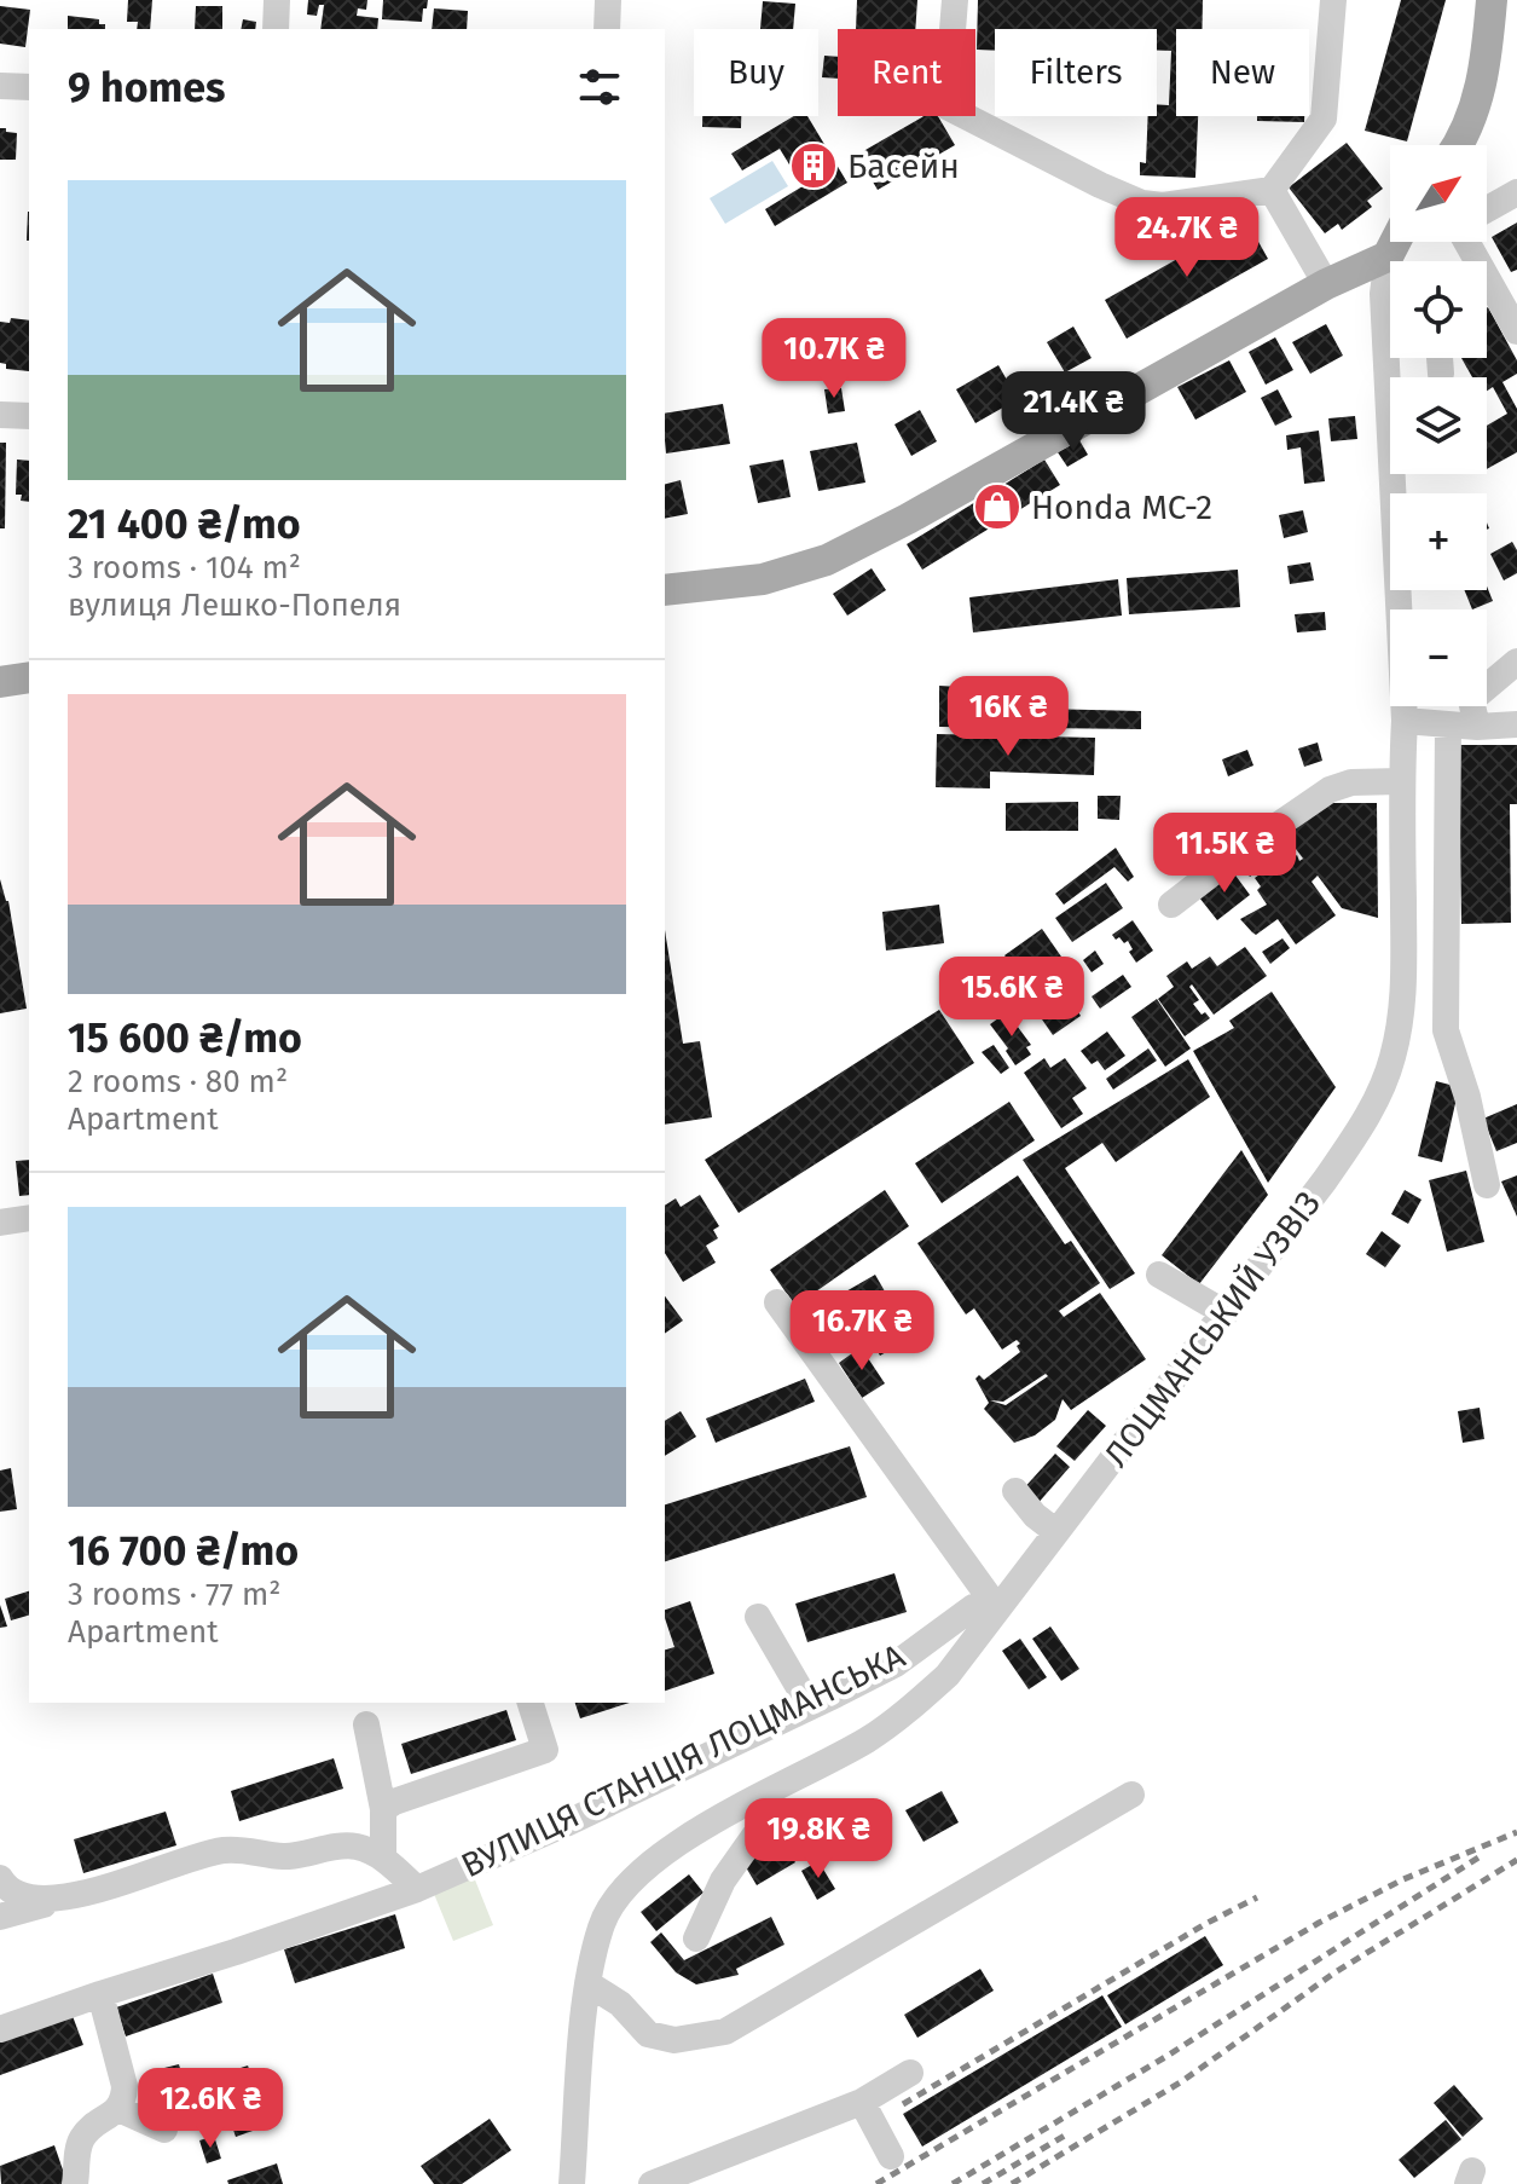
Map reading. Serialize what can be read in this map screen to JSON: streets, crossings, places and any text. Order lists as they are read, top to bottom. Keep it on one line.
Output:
{"streets":{"street":["ЛОЦМАНСЬКИЙ УЗВІЗ","ВУЛИЦЯ СТАНЦІЯ ЛОЦМАНСЬКА"]},"crossings":[["ЛОЦМАНСЬКИЙ УЗВІЗ","ВУЛИЦЯ СТАНЦІЯ ЛОЦМАНСЬКА"]],"places":{"building":["Басейн"],"shop":["Honda МС-2"]},"north":"top right","page":{"chip":["Buy","Rent","Filters","New"],"heading":"9 homes","map_buttons":["+","−"],"list":[{"name":"21 400 ₴/mo","note":"3 rooms · 104 m² · вулиця Лешко-Попеля"},{"name":"15 600 ₴/mo","note":"2 rooms · 80 m² · Apartment"},{"name":"16 700 ₴/mo","note":"3 rooms · 77 m² · Apartment"}],"price":["24.7K ₴","10.7K ₴","21.4K ₴","16K ₴","11.5K ₴","15.6K ₴","16.7K ₴","19.8K ₴","12.6K ₴"]}}
